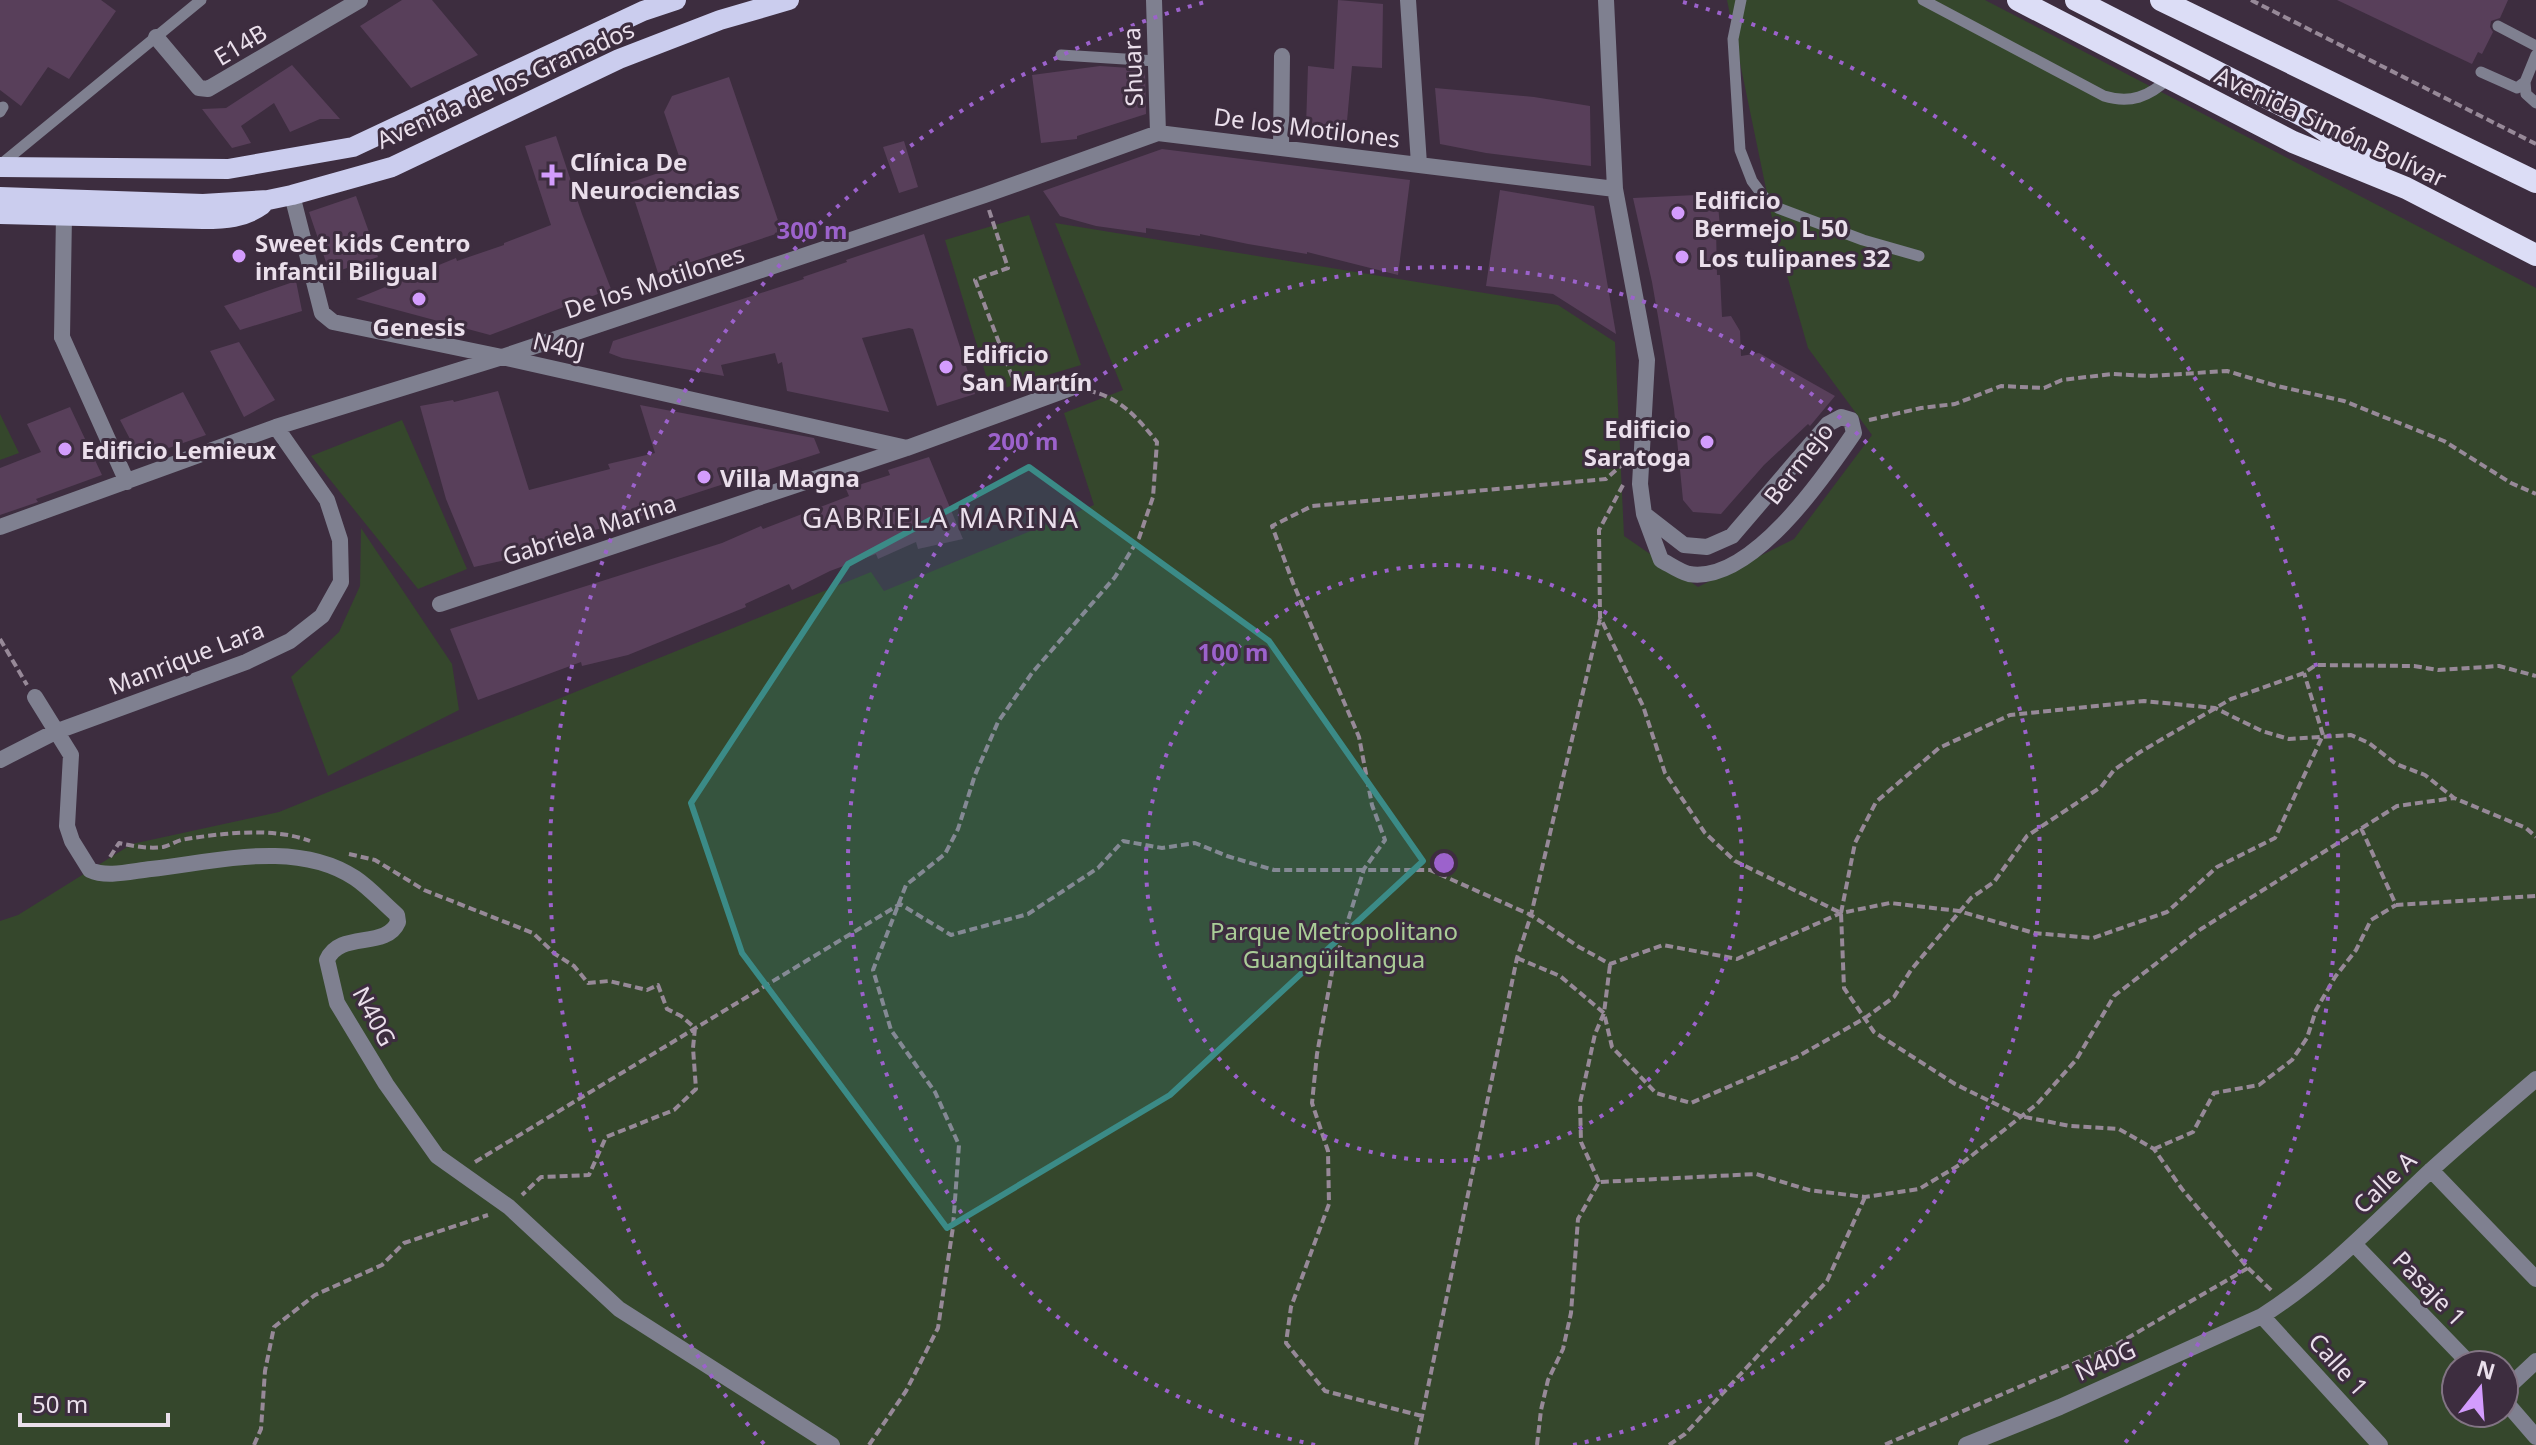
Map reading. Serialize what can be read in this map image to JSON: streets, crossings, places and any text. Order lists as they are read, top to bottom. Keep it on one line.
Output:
{"streets":{"highway":["Avenida Simón Bolívar"],"main road":["Avenida de los Granados"],"street":["E14B","Shuara","De los Motilones","N40J","Bermejo","Gabriela Marina","Manrique Lara","N40G","Calle A","Pasaje 1","Calle 1"]},"crossings":[["Shuara","De los Motilones"],["Avenida de los Granados","N40J"],["De los Motilones","N40J"],["De los Motilones","Bermejo"],["De los Motilones","Manrique Lara"],["N40J","Gabriela Marina"],["N40G","Calle A"],["N40G","Calle 1"],["Calle A","Pasaje 1"],["Calle A","Calle 1"]],"districts":["GABRIELA MARINA"],"parks":["Parque Metropolitano Guangüiltangua"],"places":{"health":["Clínica De Neurociencias"],"other":["Edificio Bermejo L 50","Sweet kids Centro infantil Biligual","Los tulipanes 32","Genesis","Edificio San Martín","Edificio Saratoga","Edificio Lemieux","Villa Magna"]},"scale_bar":"50 m","north":"top","rings":["300 m","200 m","100 m"]}
